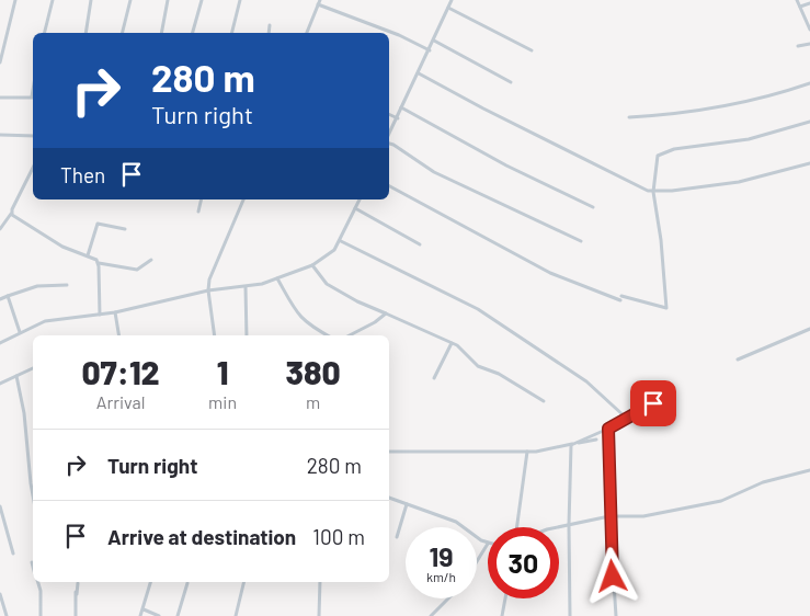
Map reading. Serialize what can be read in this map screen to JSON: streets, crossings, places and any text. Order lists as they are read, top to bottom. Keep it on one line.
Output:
{"page":{"turn":["280 m","Turn right"],"then":"Then","eta":["07:12","Arrival","1","min","380","m"],"list":[{"name":"Turn right","value":"280 m"},{"name":"Arrive at destination","value":"100 m"}],"speed":"19 km/h","limit":"30"}}
